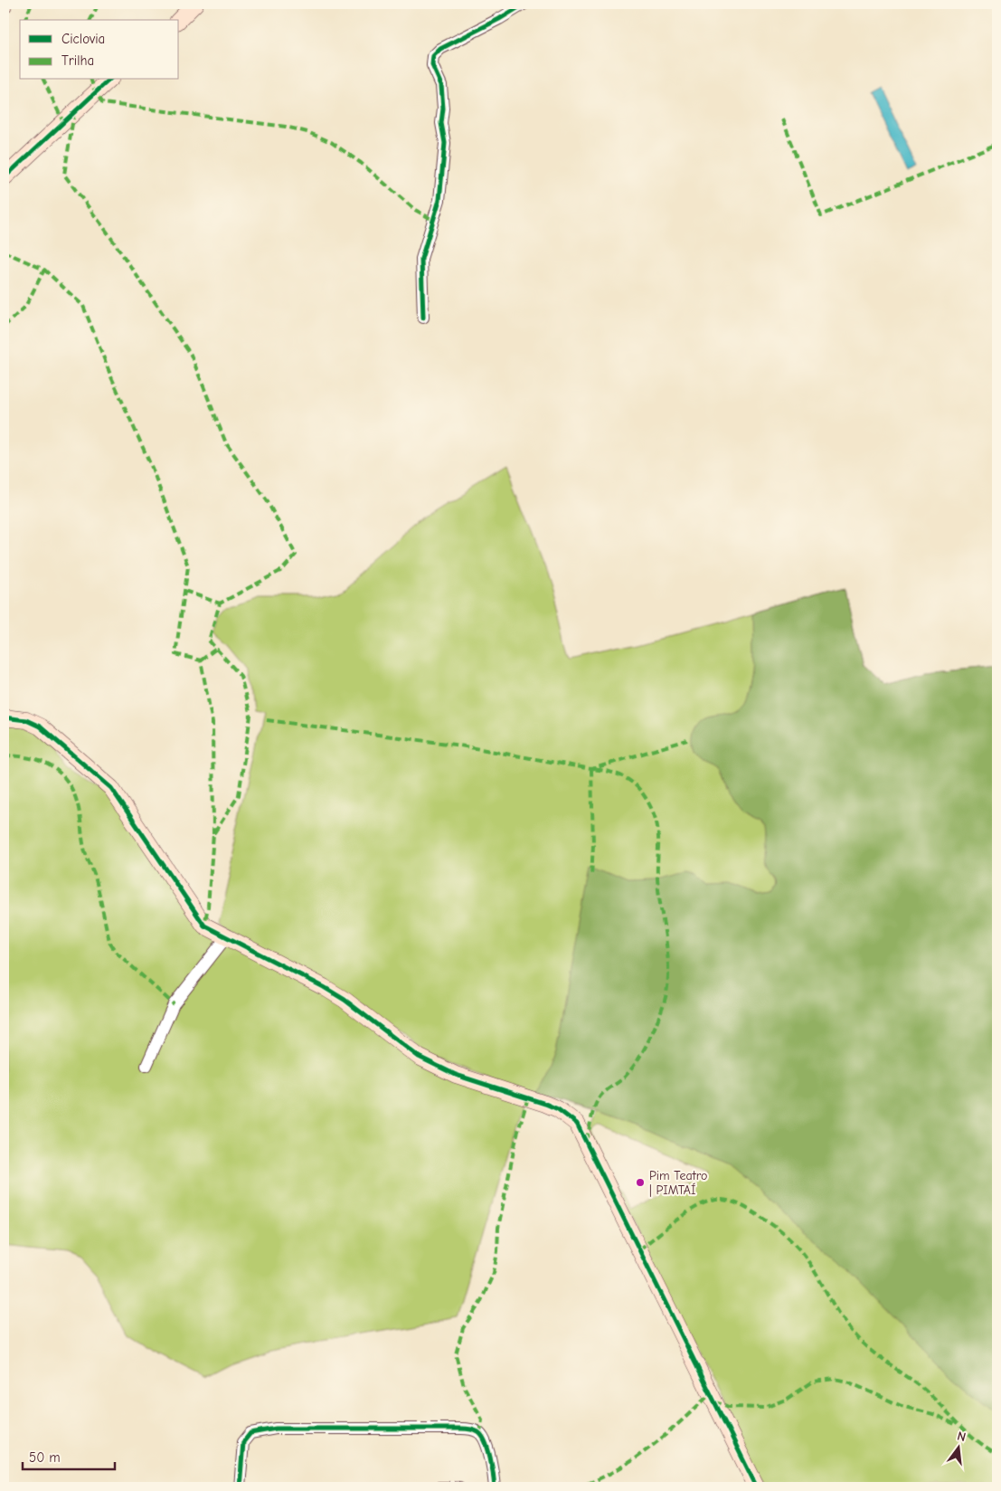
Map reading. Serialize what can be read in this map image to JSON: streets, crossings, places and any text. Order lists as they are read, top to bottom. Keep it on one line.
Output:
{"places":["Pim Teatro | PIMTAÍ"],"legend":["Ciclovia","Trilha"],"scale_bar":"50 m","north":"top"}
